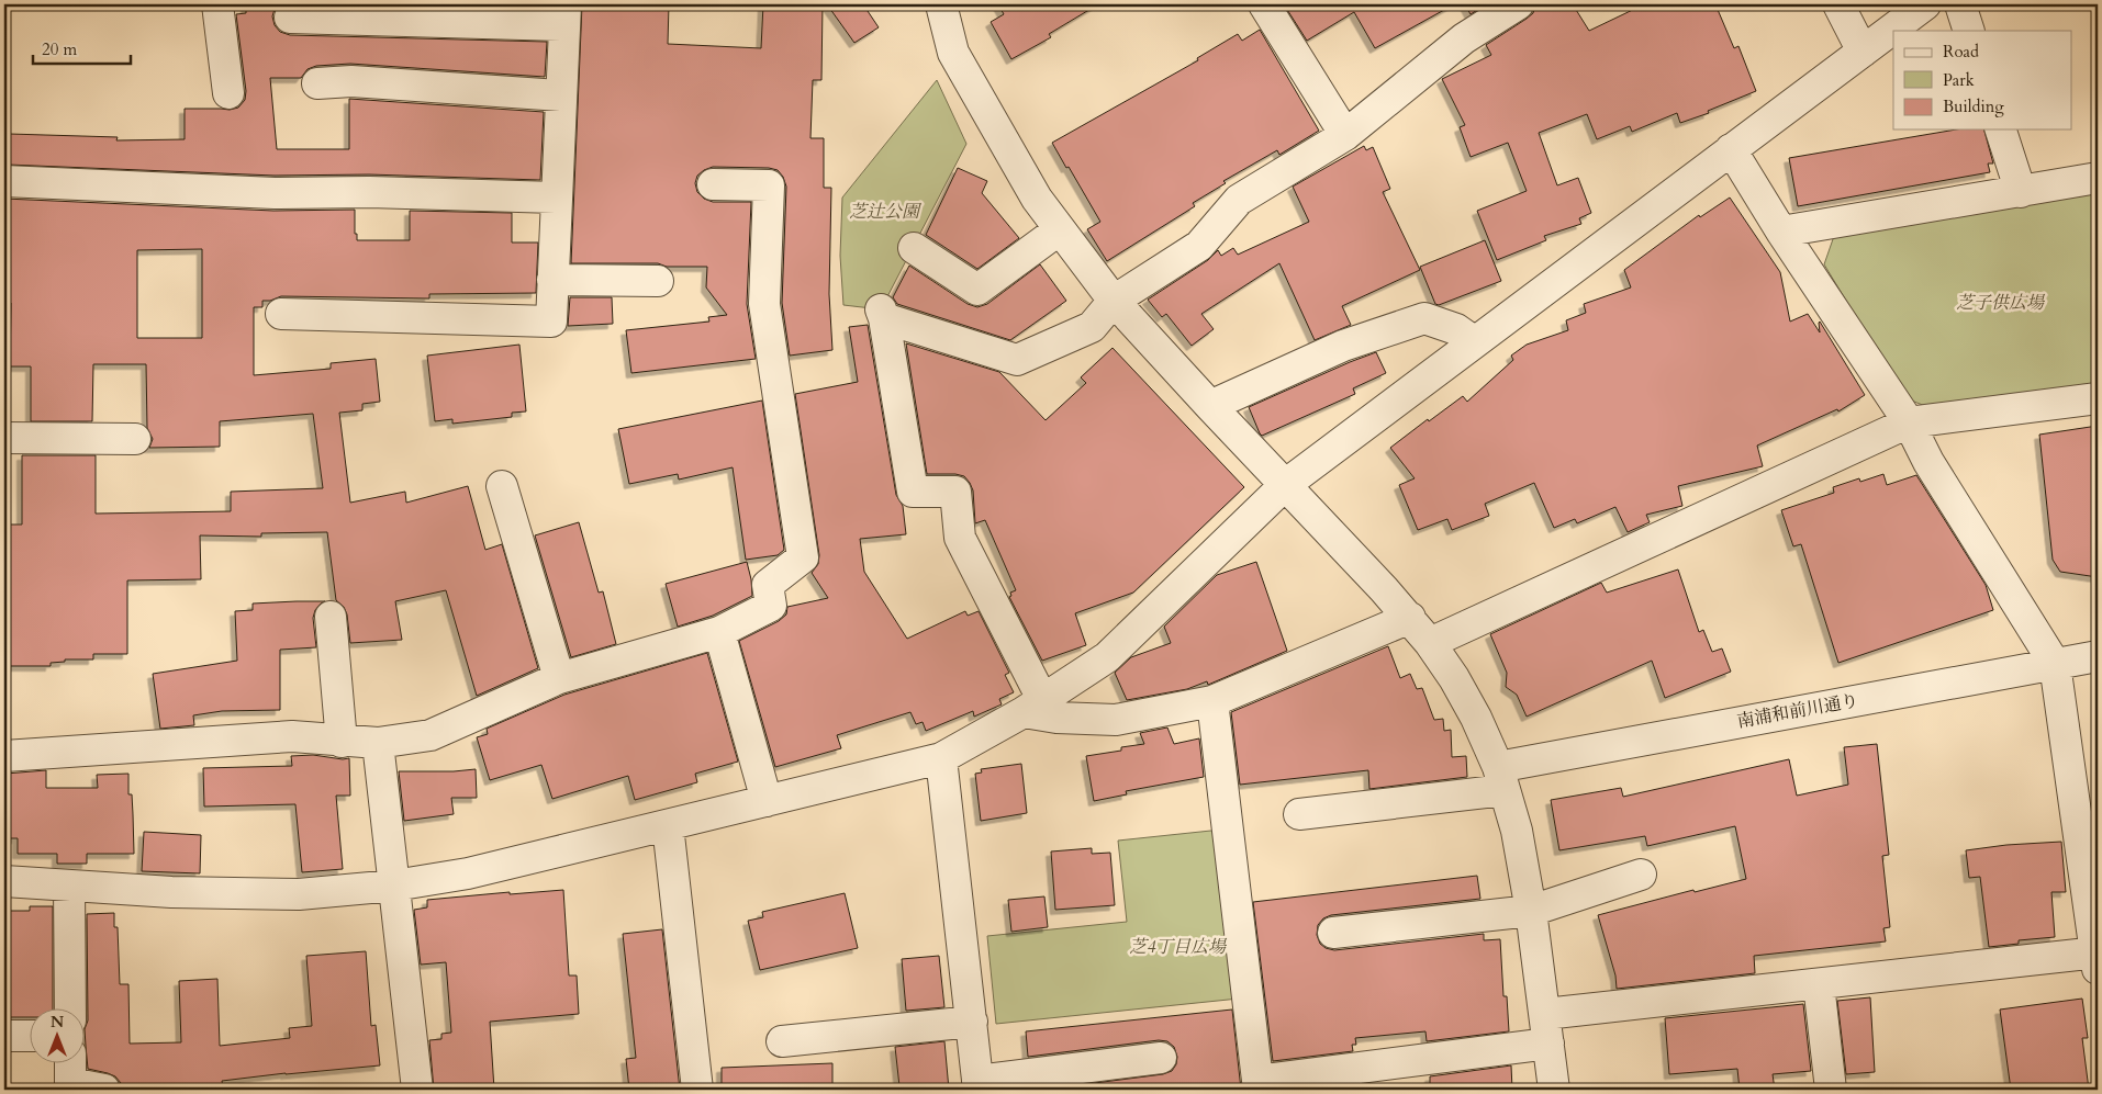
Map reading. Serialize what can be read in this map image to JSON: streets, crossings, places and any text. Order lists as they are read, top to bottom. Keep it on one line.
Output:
{"streets":{"street":["南浦和前川通り"]},"parks":["芝辻公園","芝子供広場","芝4丁目広場"],"legend":["Road","Park","Building"],"scale_bar":"20 m","north":"top"}
